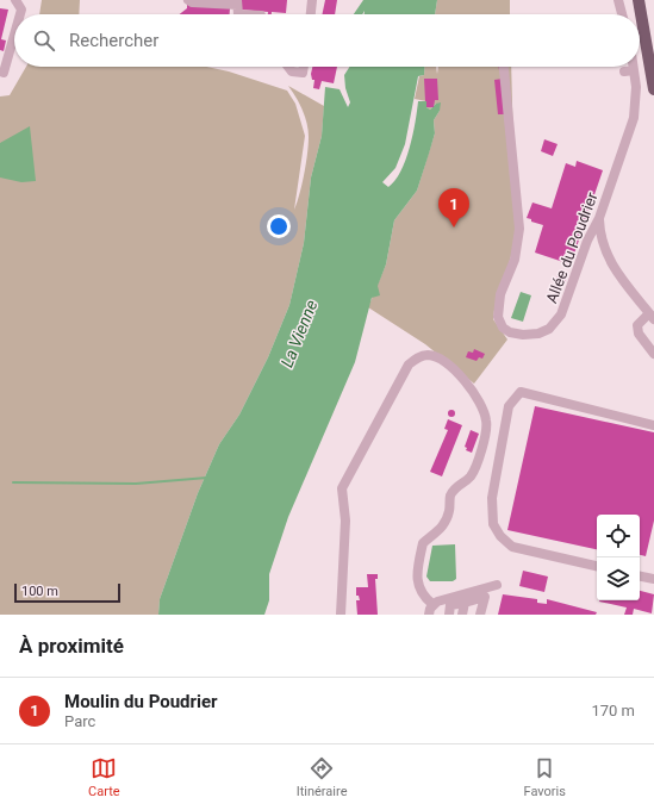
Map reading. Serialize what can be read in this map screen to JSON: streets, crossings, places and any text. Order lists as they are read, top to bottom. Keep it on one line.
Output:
{"streets":{"street":["Allée du Poudrier"]},"water":["La Vienne"],"scale_bar":"100 m","page":{"search":"Rechercher","pins":"1","scale":"100 m","heading":"À proximité","list":[{"mark":"1","name":"Moulin du Poudrier","note":"Parc","value":"170 m"}],"nav":["Carte","Itinéraire","Favoris"]}}
